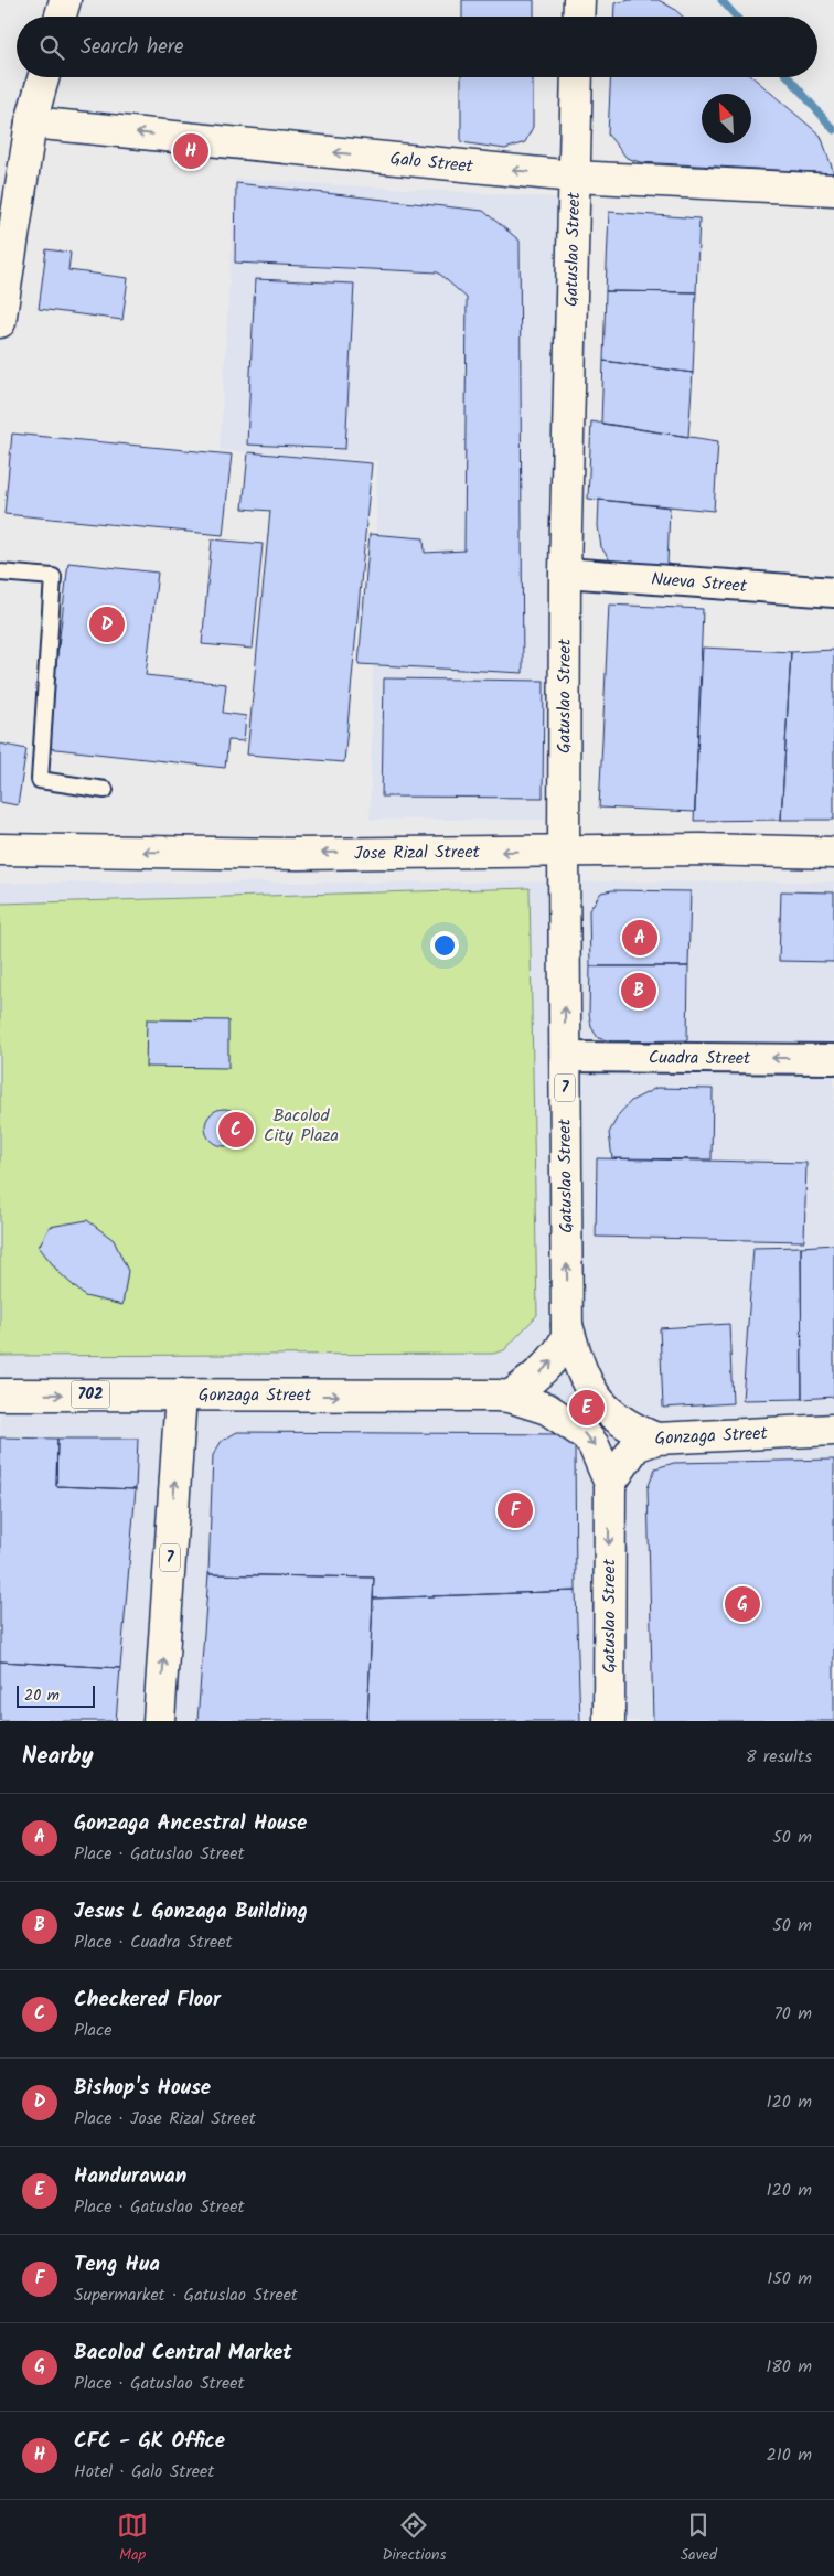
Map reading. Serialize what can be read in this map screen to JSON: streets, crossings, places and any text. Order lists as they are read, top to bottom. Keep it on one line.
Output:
{"streets":{"main road":["Galo Street","Gatuslao Street","Jose Rizal Street","7","702","Gonzaga Street"],"street":["Nueva Street","Cuadra Street"]},"crossings":[["Galo Street","Gatuslao Street"],["Gatuslao Street","Nueva Street"],["Gatuslao Street","Jose Rizal Street"],["Gatuslao Street","Cuadra Street"],["Gatuslao Street","Gonzaga Street"],["7","Gonzaga Street"]],"one_way":["Galo Street","Jose Rizal Street","Cuadra Street","Gonzaga Street"],"parks":["Bacolod City Plaza"],"scale_bar":"20 m","north":"top left","page":{"search":"Search here","pins":["H","D","A","B","C","E","F","G"],"scale":"20 m","heading":["Nearby","8 results"],"list":[{"mark":"A","name":"Gonzaga Ancestral House","note":"Place · Gatuslao Street","value":"50 m"},{"mark":"B","name":"Jesus L Gonzaga Building","note":"Place · Cuadra Street","value":"50 m"},{"mark":"C","name":"Checkered Floor","note":"Place","value":"70 m"},{"mark":"D","name":"Bishop's House","note":"Place · Jose Rizal Street","value":"120 m"},{"mark":"E","name":"Handurawan","note":"Place · Gatuslao Street","value":"120 m"},{"mark":"F","name":"Teng Hua","note":"Supermarket · Gatuslao Street","value":"150 m"},{"mark":"G","name":"Bacolod Central Market","note":"Place · Gatuslao Street","value":"180 m"},{"mark":"H","name":"CFC - GK Office","note":"Hotel · Galo Street","value":"210 m"}],"nav":["Map","Directions","Saved"]}}
